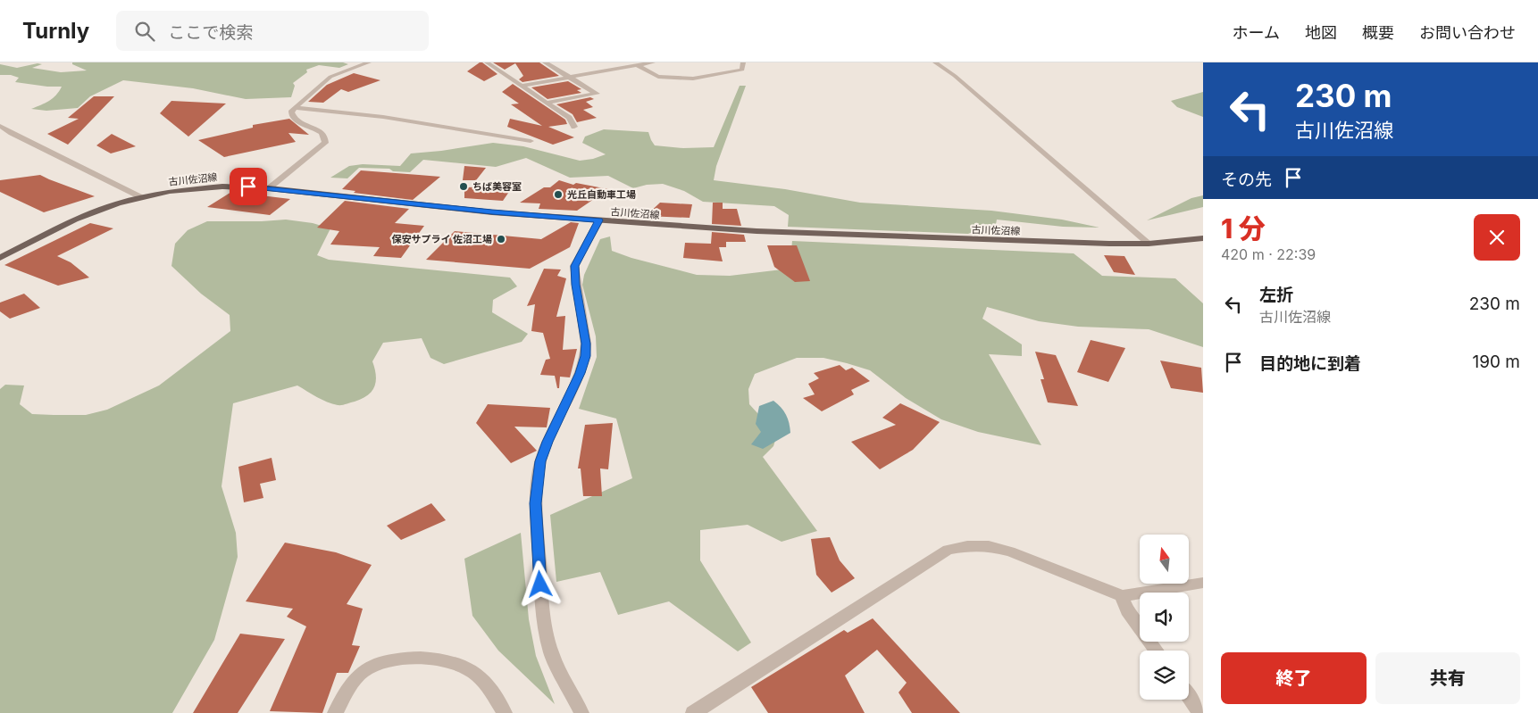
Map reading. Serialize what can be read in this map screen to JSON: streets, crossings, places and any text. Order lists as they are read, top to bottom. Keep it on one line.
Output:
{"streets":{"main road":["古川佐沼線"]},"places":["ちば美容室","光丘自動車工場","保安サプライ 佐沼工場"],"north":"top","page":{"header":"Turnly","search":"ここで検索","nav":["ホーム","地図","概要","お問い合わせ"],"turn":["230 m","古川佐沼線"],"then":"その先","heading":["1 分","420 m · 22:39"],"list":[{"name":"左折","note":"古川佐沼線","value":"230 m"},{"name":"目的地に到着","value":"190 m"}],"buttons":["終了","共有"]}}
